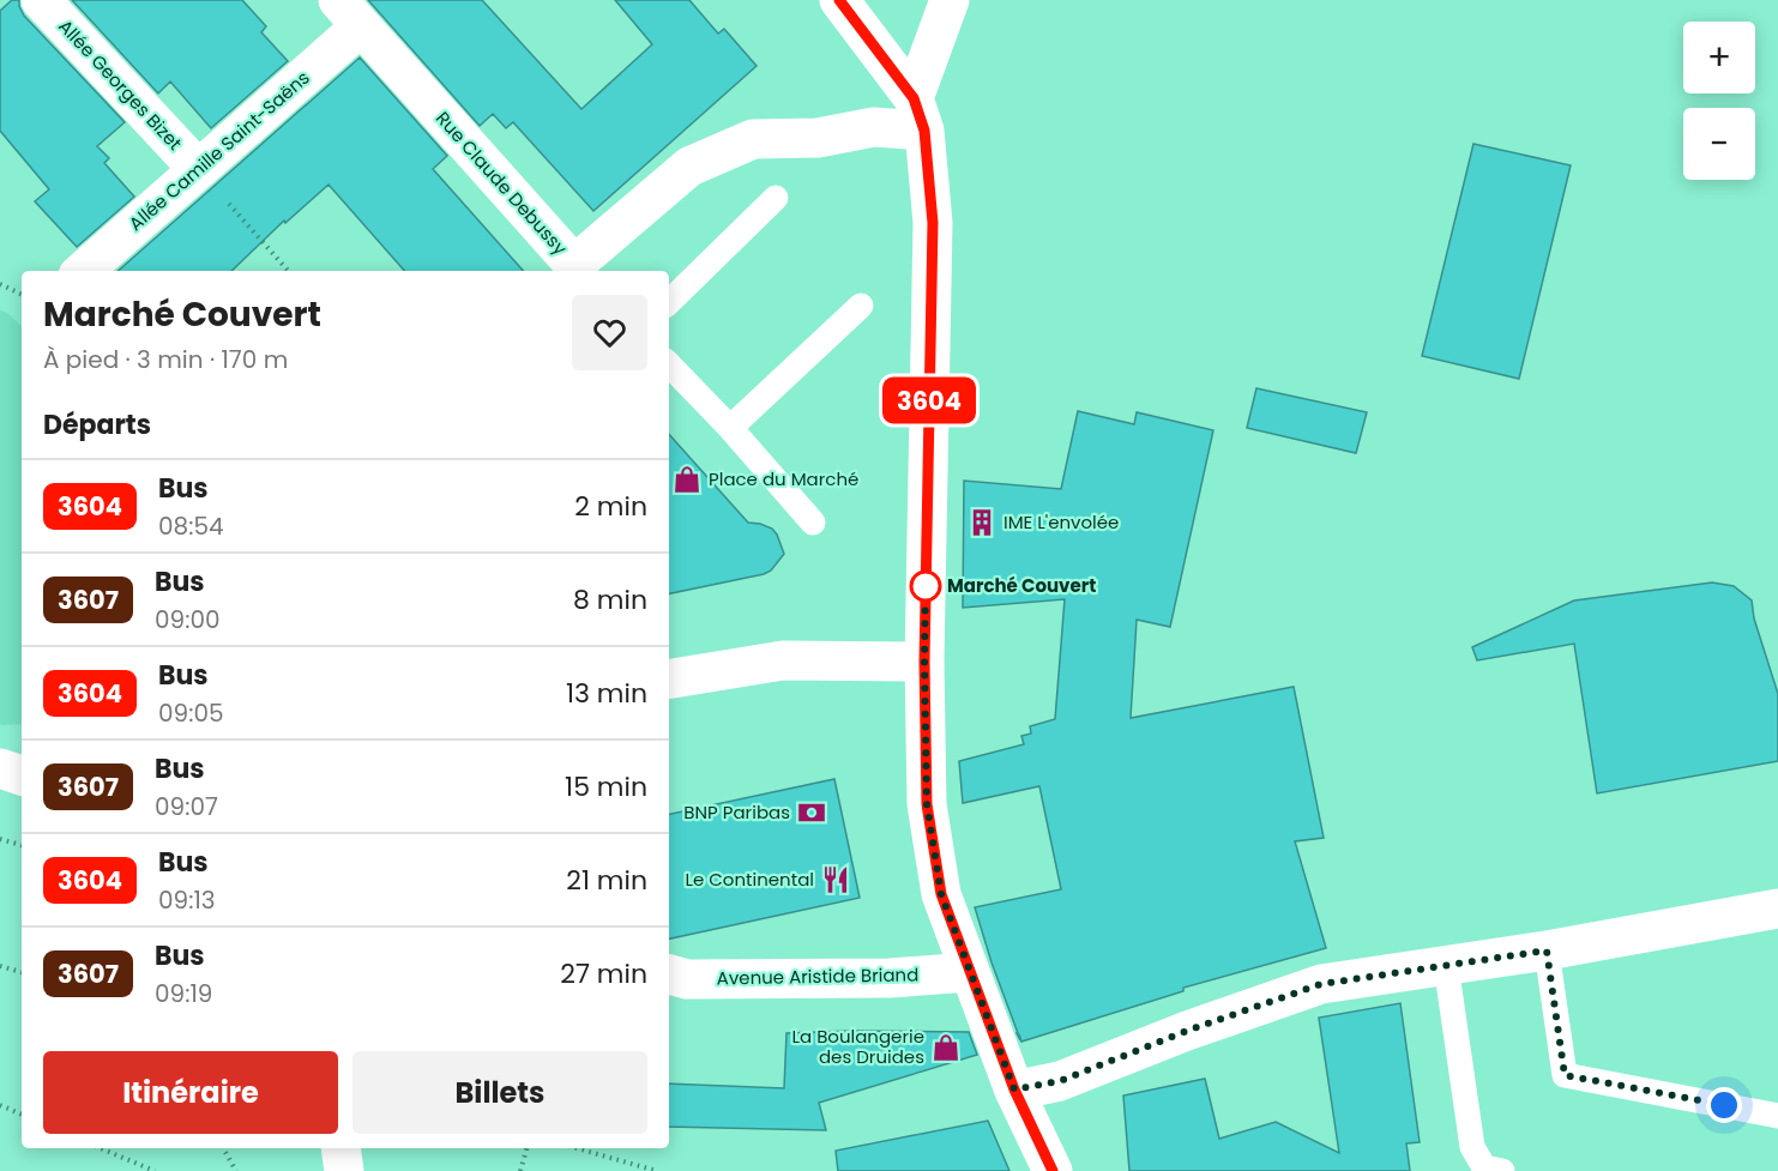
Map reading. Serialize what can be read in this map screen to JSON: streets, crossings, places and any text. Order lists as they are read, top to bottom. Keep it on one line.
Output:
{"streets":{"street":["Allée Georges Bizet","Allée Camille Saint-Saëns","Rue Claude Debussy","Avenue Aristide Briand"]},"crossings":[["Allée Georges Bizet","Allée Camille Saint-Saëns"],["Allée Camille Saint-Saëns","Rue Claude Debussy"]],"places":{"shop":["Place du Marché","La Boulangerie des Druides"],"building":["IME L'envolée"],"other":["Marché Couvert"],"bank":["BNP Paribas"],"restaurant":["Le Continental"]},"lines":["bus line 3604"],"page":{"on_map":"3604","map_buttons":["+","−"],"heading":[["Marché Couvert","À pied · 3 min · 170 m"],"Départs"],"list":[{"mark":"3604","name":"Bus","note":"08:54","value":"2 min"},{"mark":"3607","name":"Bus","note":"09:00","value":"8 min"},{"mark":"3604","name":"Bus","note":"09:05","value":"13 min"},{"mark":"3607","name":"Bus","note":"09:07","value":"15 min"},{"mark":"3604","name":"Bus","note":"09:13","value":"21 min"},{"mark":"3607","name":"Bus","note":"09:19","value":"27 min"}],"buttons":["Itinéraire","Billets"]}}
